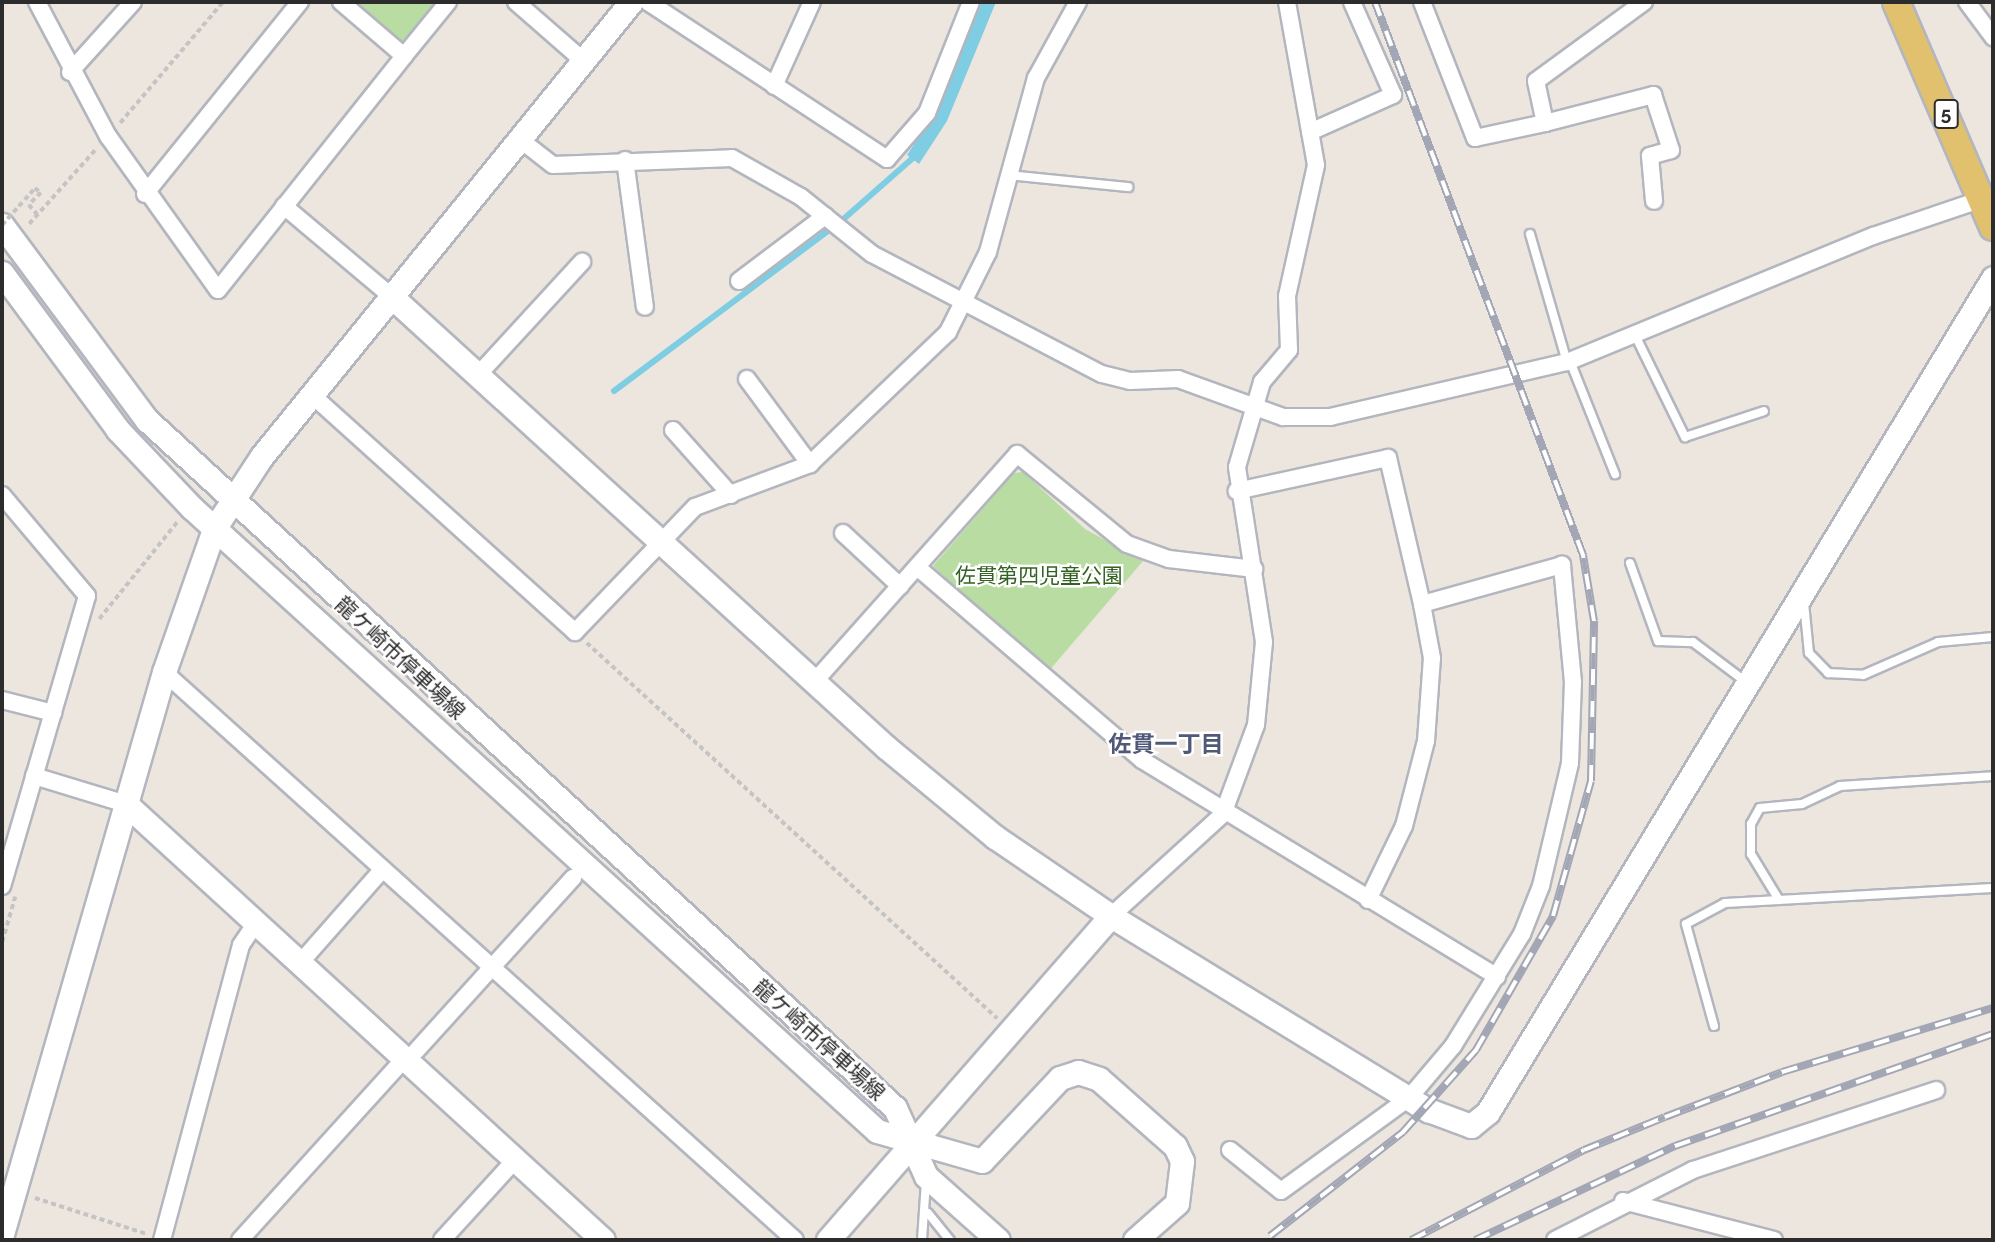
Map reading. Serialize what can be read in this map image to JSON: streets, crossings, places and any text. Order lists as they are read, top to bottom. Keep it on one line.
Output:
{"streets":{"main road":["5"],"street":["龍ケ崎市停車場線"]},"districts":["佐貫一丁目"],"parks":["佐貫第四児童公園"]}
